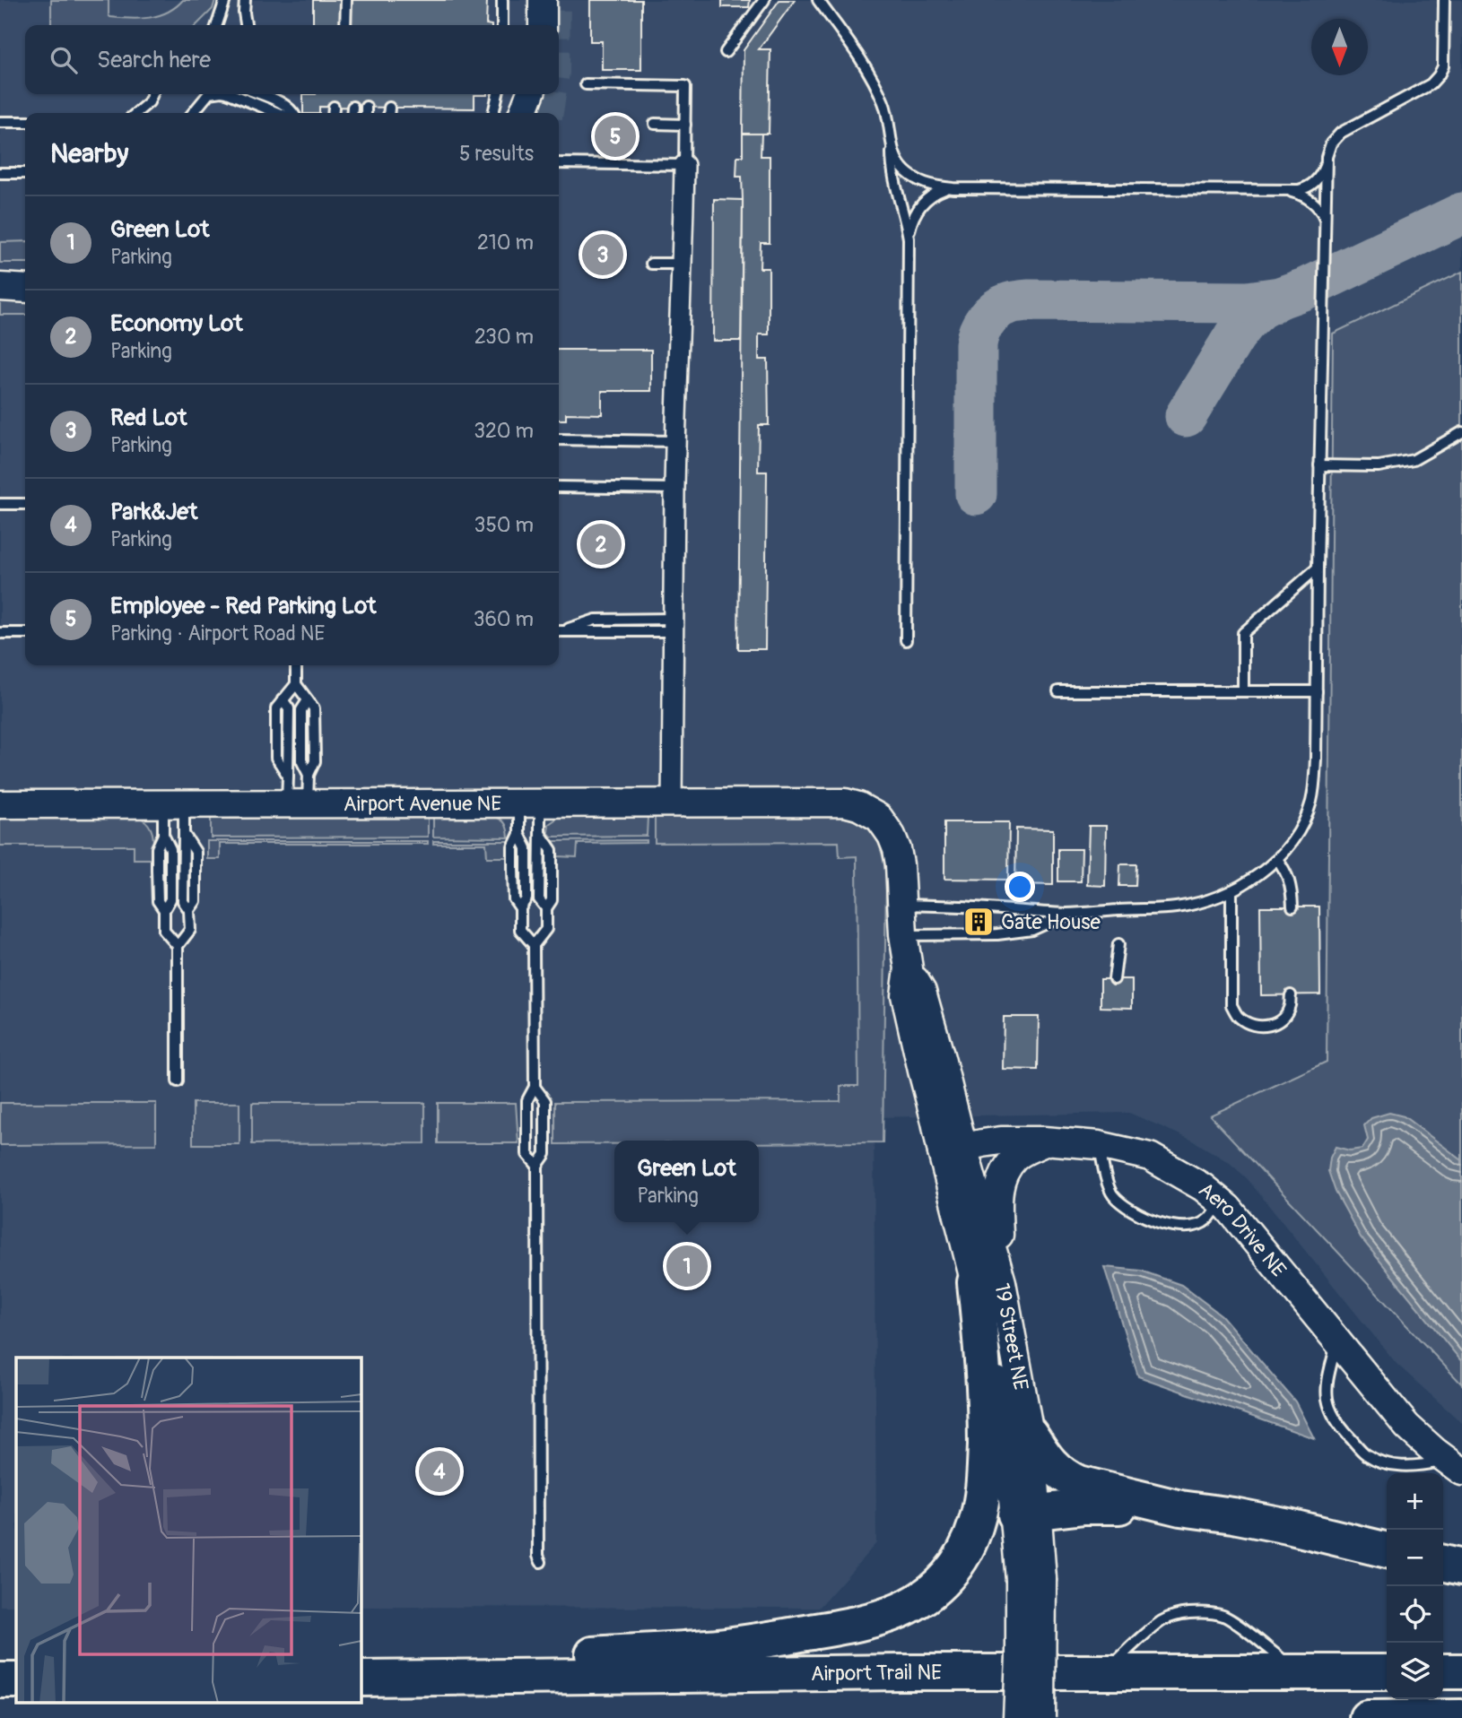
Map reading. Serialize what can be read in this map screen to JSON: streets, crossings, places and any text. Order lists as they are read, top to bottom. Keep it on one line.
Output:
{"streets":{"highway":["Airport Trail NE"],"street":["Airport Avenue NE","Aero Drive NE","19 Street NE"]},"crossings":[["Airport Avenue NE","19 Street NE"],["Aero Drive NE","19 Street NE"]],"places":{"building":["Gate House"]},"north":"bottom","page":{"search":"Search here","pins":["5","3","2","1","4"],"heading":["Nearby","5 results"],"list":[{"mark":"1","name":"Green Lot","note":"Parking","value":"210 m"},{"mark":"2","name":"Economy Lot","note":"Parking","value":"230 m"},{"mark":"3","name":"Red Lot","note":"Parking","value":"320 m"},{"mark":"4","name":"Park&Jet","note":"Parking","value":"350 m"},{"mark":"5","name":"Employee - Red Parking Lot","note":"Parking · Airport Road NE","value":"360 m"}],"popup":["Green Lot","Parking"],"map_buttons":["+","−"]}}
